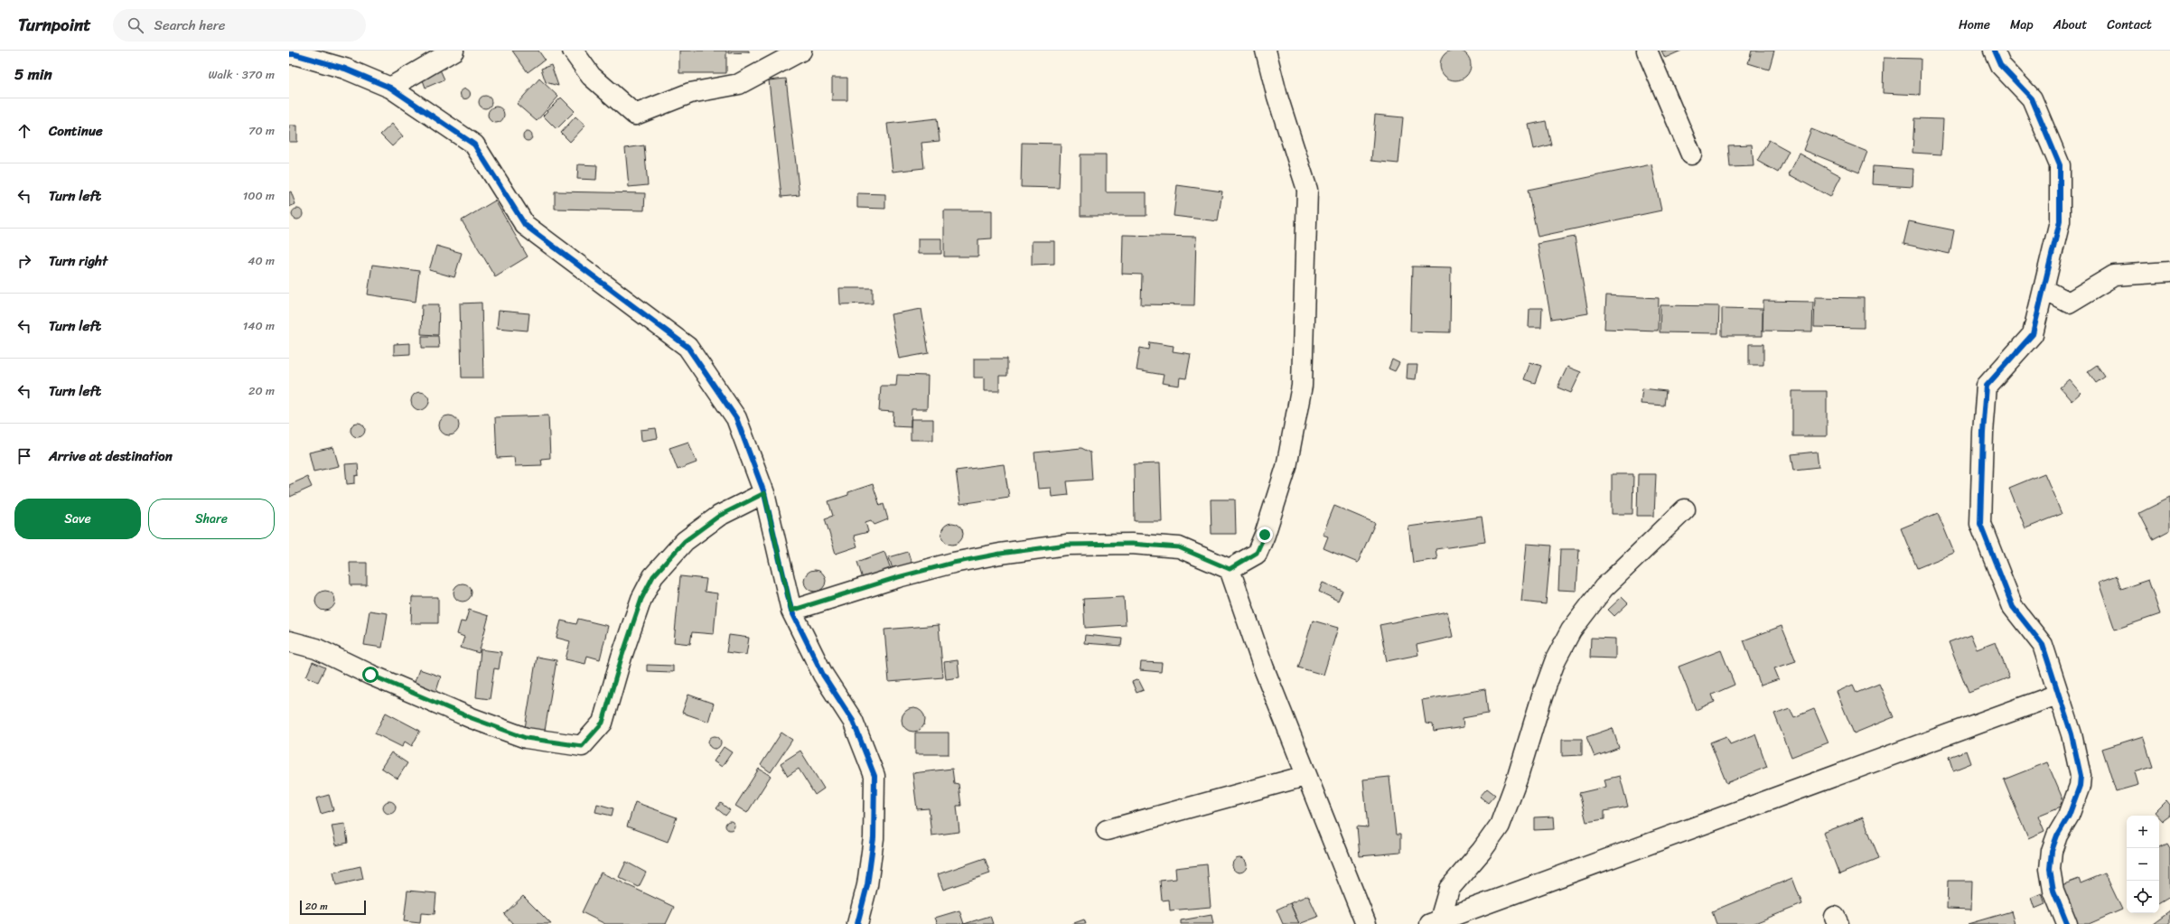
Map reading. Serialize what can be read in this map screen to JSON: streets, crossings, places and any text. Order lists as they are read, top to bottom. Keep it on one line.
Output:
{"scale_bar":"20 m","page":{"header":"Turnpoint","search":"Search here","nav":["Home","Map","About","Contact"],"heading":["5 min","Walk · 370 m"],"list":[["Continue","70 m"],["Turn left","100 m"],["Turn right","40 m"],["Turn left","140 m"],["Turn left","20 m"],"Arrive at destination"],"buttons":["Save","Share"],"map_buttons":["+","−"],"scale":"20 m"}}
